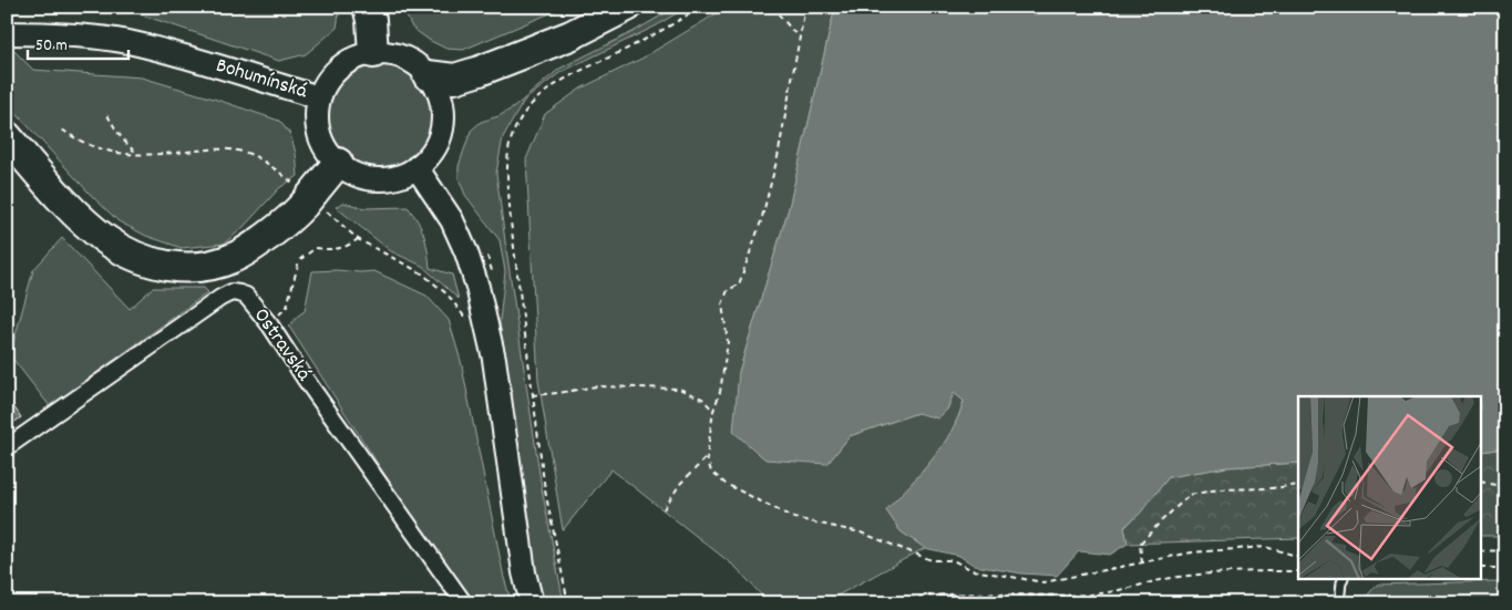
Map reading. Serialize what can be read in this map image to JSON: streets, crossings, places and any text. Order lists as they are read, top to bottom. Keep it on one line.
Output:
{"streets":{"main road":["Bohumínská"],"street":["Ostravská"]},"scale_bar":"50 m"}
